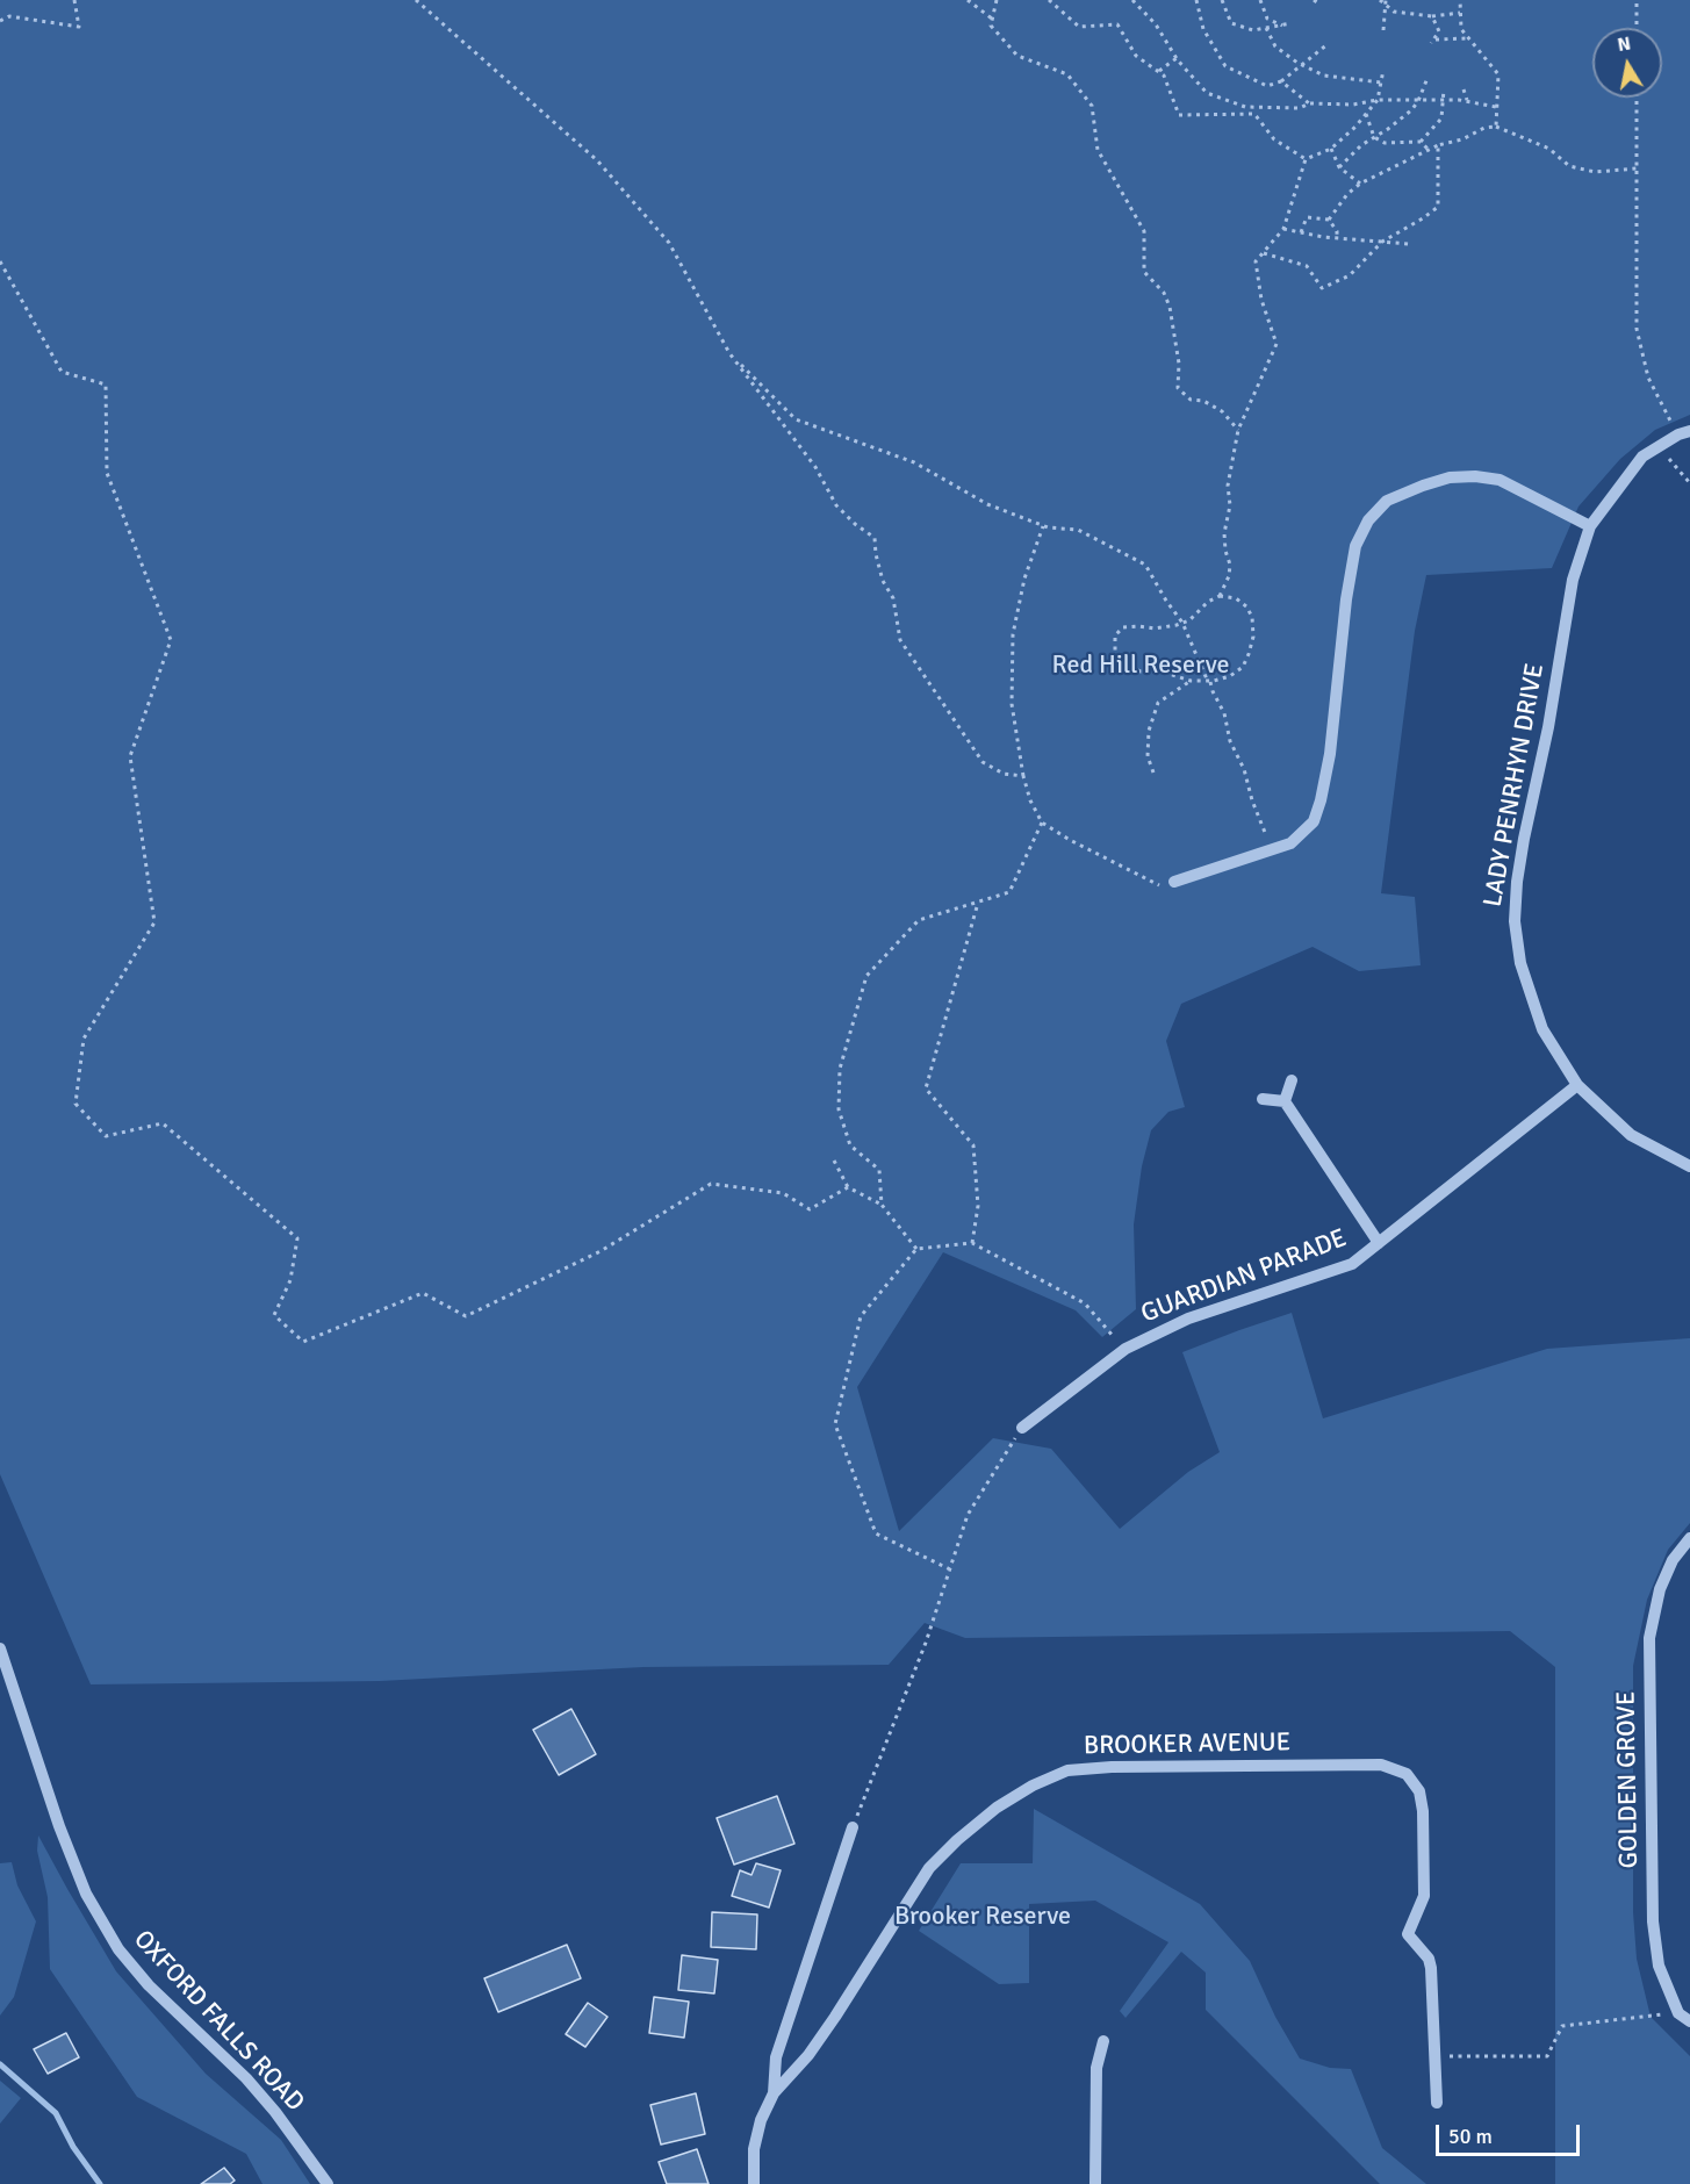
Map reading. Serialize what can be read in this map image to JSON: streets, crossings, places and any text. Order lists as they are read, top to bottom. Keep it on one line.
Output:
{"streets":{"street":["LADY PENRHYN DRIVE","GUARDIAN PARADE","BROOKER AVENUE","GOLDEN GROVE","OXFORD FALLS ROAD"]},"crossings":[["LADY PENRHYN DRIVE","GUARDIAN PARADE"]],"parks":["Red Hill Reserve","Brooker Reserve"],"scale_bar":"50 m","north":"top"}
